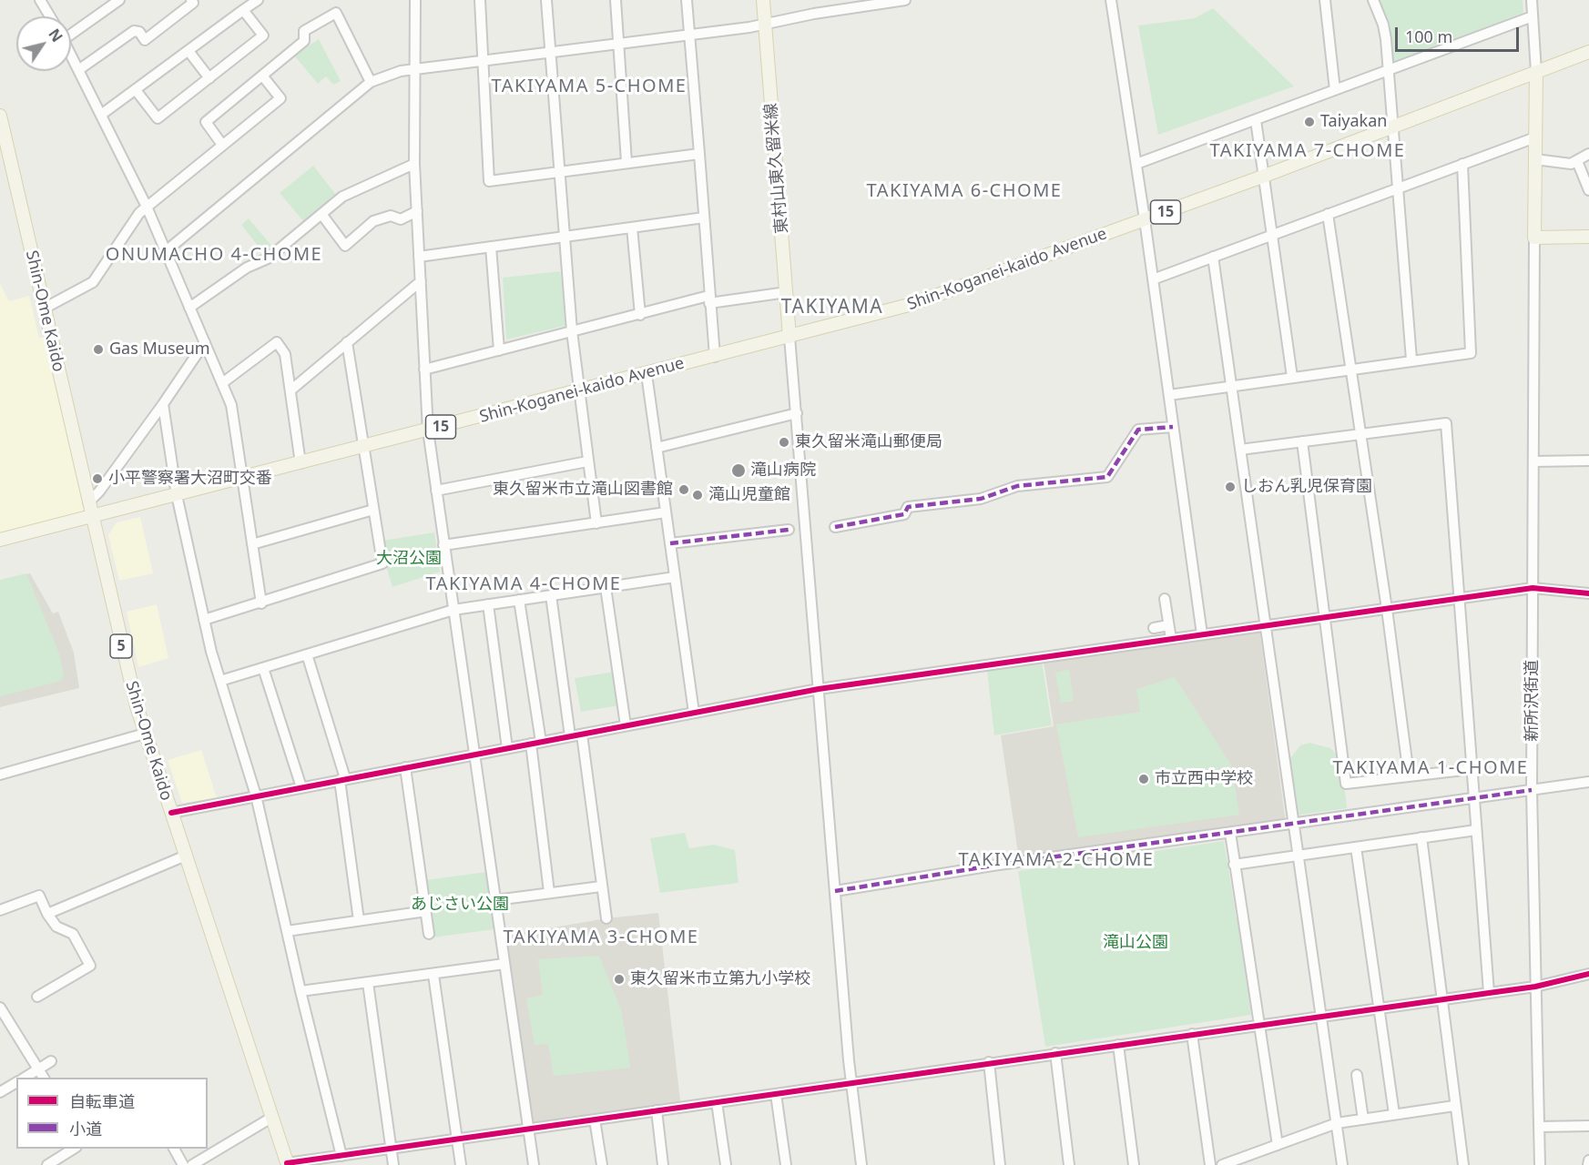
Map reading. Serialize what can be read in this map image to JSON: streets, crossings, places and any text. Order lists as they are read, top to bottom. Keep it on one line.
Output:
{"streets":{"main road":["東村山東久留米線","15","Shin-Koganei-kaido Avenue","Shin-Ome Kaido","5"],"street":["新所沢街道"]},"crossings":[["東村山東久留米線","Shin-Koganei-kaido Avenue"],["Shin-Koganei-kaido Avenue","Shin-Ome Kaido"]],"districts":["TAKIYAMA 5-CHOME","TAKIYAMA 7-CHOME","TAKIYAMA 6-CHOME","ONUMACHO 4-CHOME","TAKIYAMA","TAKIYAMA 4-CHOME","TAKIYAMA 1-CHOME","TAKIYAMA 2-CHOME","TAKIYAMA 3-CHOME"],"parks":["大沼公園","あじさい公園","滝山公園"],"places":["Taiyakan","Gas Museum","東久留米滝山郵便局","滝山病院","小平警察署大沼町交番","しおん乳児保育園","東久留米市立滝山図書館","滝山児童館","市立西中学校","東久留米市立第九小学校"],"legend":["自転車道","小道"],"scale_bar":"100 m","north":"top right"}
